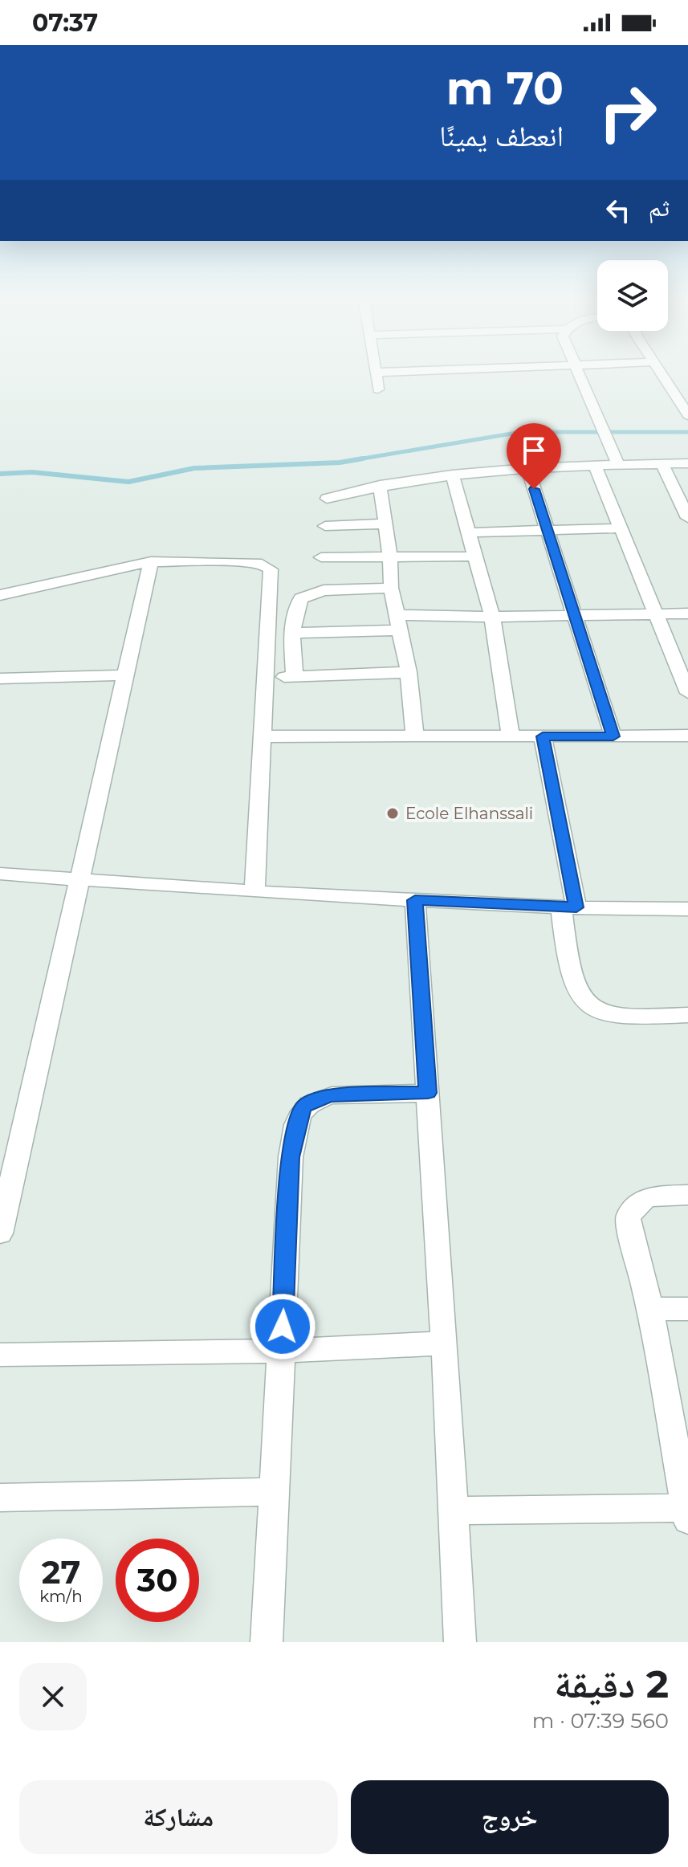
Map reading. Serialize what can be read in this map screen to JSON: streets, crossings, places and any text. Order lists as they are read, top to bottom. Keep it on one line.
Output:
{"places":["Ecole Elhanssali"],"page":{"status":"07:37","turn":["70 m","انعطف يمينًا"],"then":"ثم","speed":"27 km/h","limit":"30","heading":["2 دقيقة","560 m · 07:39"],"buttons":["خروج","مشاركة"]}}
